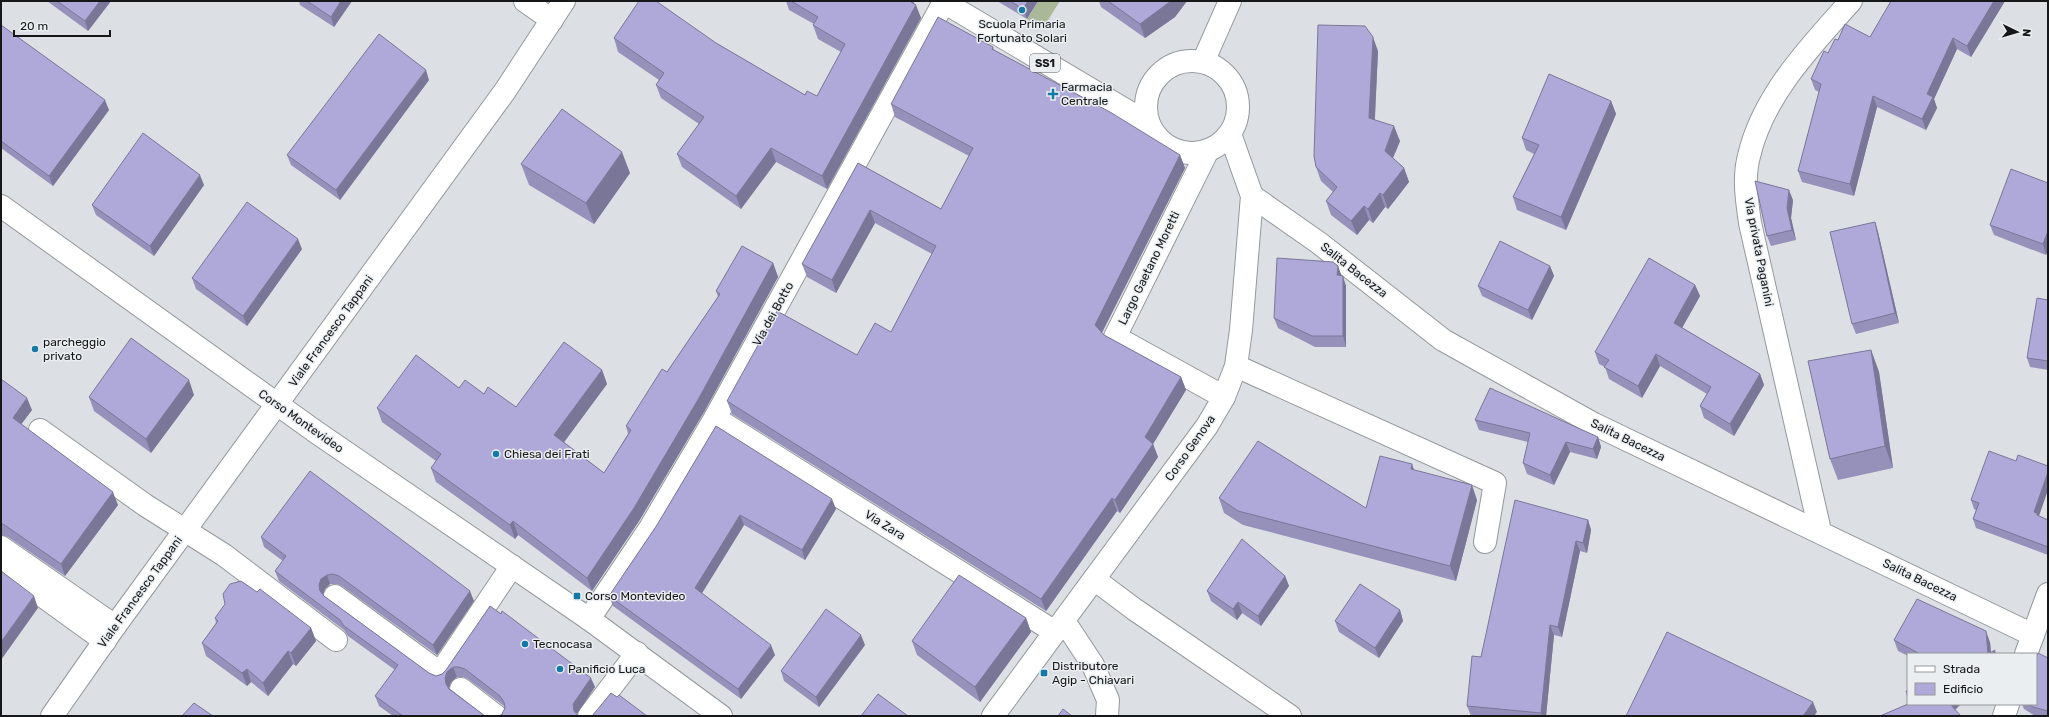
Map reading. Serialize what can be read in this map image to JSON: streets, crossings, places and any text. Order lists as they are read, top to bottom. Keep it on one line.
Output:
{"streets":{"street":["SS1","Via privata Paganini","Largo Gaetano Moretti","Salita Bacezza","Via dei Botto","Viale Francesco Tappani","Corso Montevideo","Corso Genova","Via Zara"]},"crossings":[["SS1","Largo Gaetano Moretti"],["SS1","Via dei Botto"],["SS1","Corso Genova"],["Via privata Paganini","Salita Bacezza"],["Largo Gaetano Moretti","Corso Genova"],["Salita Bacezza","Corso Genova"],["Via dei Botto","Corso Montevideo"],["Via dei Botto","Via Zara"],["Viale Francesco Tappani","Corso Montevideo"],["Corso Genova","Via Zara"]],"places":{"other":["Scuola Primaria Fortunato Solari","parcheggio privato","Chiesa dei Frati","Tecnocasa","Panificio Luca"],"health":["Farmacia Centrale"],"transit":["Corso Montevideo","Distributore Agip - Chiavari"]},"legend":["Strada","Edificio"],"scale_bar":"20 m","north":"right"}
